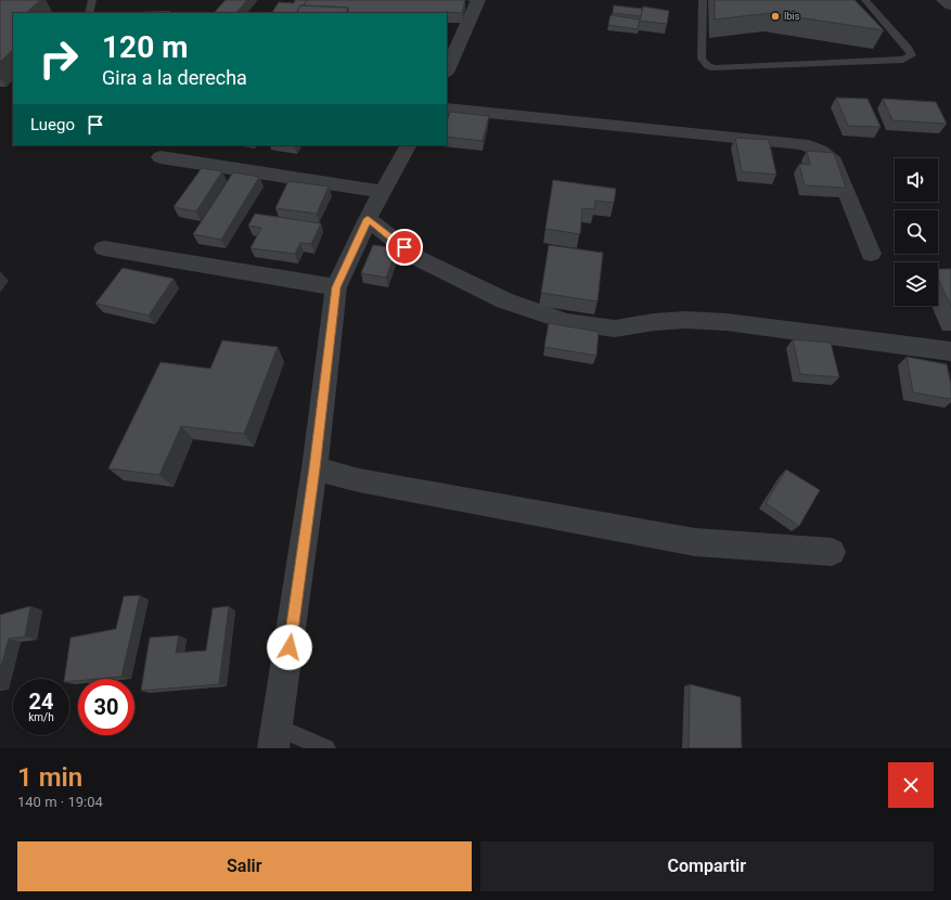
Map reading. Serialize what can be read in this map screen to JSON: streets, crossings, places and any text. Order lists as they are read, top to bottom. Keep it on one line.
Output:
{"places":["Ibis"],"page":{"turn":["120 m","Gira a la derecha"],"then":"Luego","speed":"24 km/h","limit":"30","heading":["1 min","140 m · 19:04"],"buttons":["Salir","Compartir"]}}
